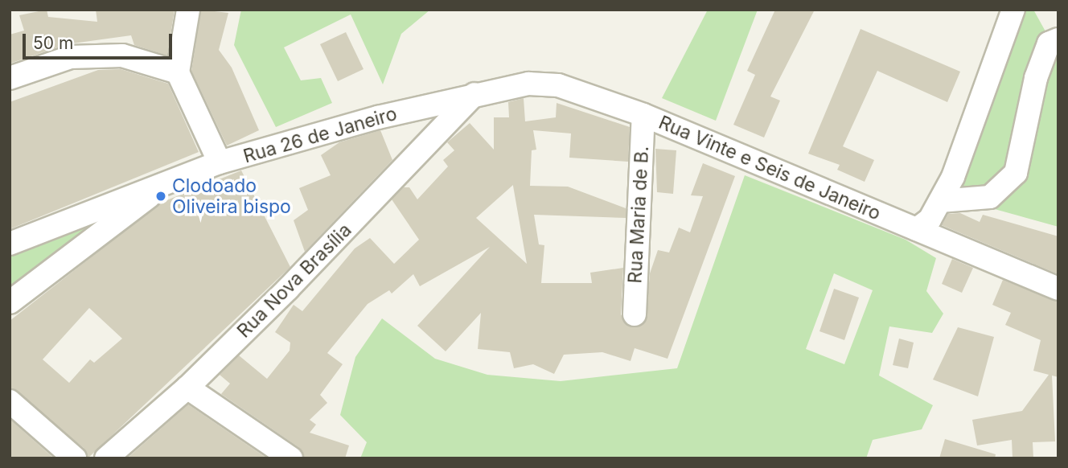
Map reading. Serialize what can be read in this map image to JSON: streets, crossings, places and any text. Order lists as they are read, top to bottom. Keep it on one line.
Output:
{"streets":{"street":["Rua 26 de Janeiro","Rua Vinte e Seis de Janeiro","Rua Maria de B.","Rua Nova Brasília"]},"crossings":[["Rua 26 de Janeiro","Rua Vinte e Seis de Janeiro"],["Rua 26 de Janeiro","Rua Nova Brasília"],["Rua Vinte e Seis de Janeiro","Rua Maria de B."],["Rua Vinte e Seis de Janeiro","Rua Nova Brasília"]],"places":["Clodoado Oliveira bispo"],"scale_bar":"50 m"}
